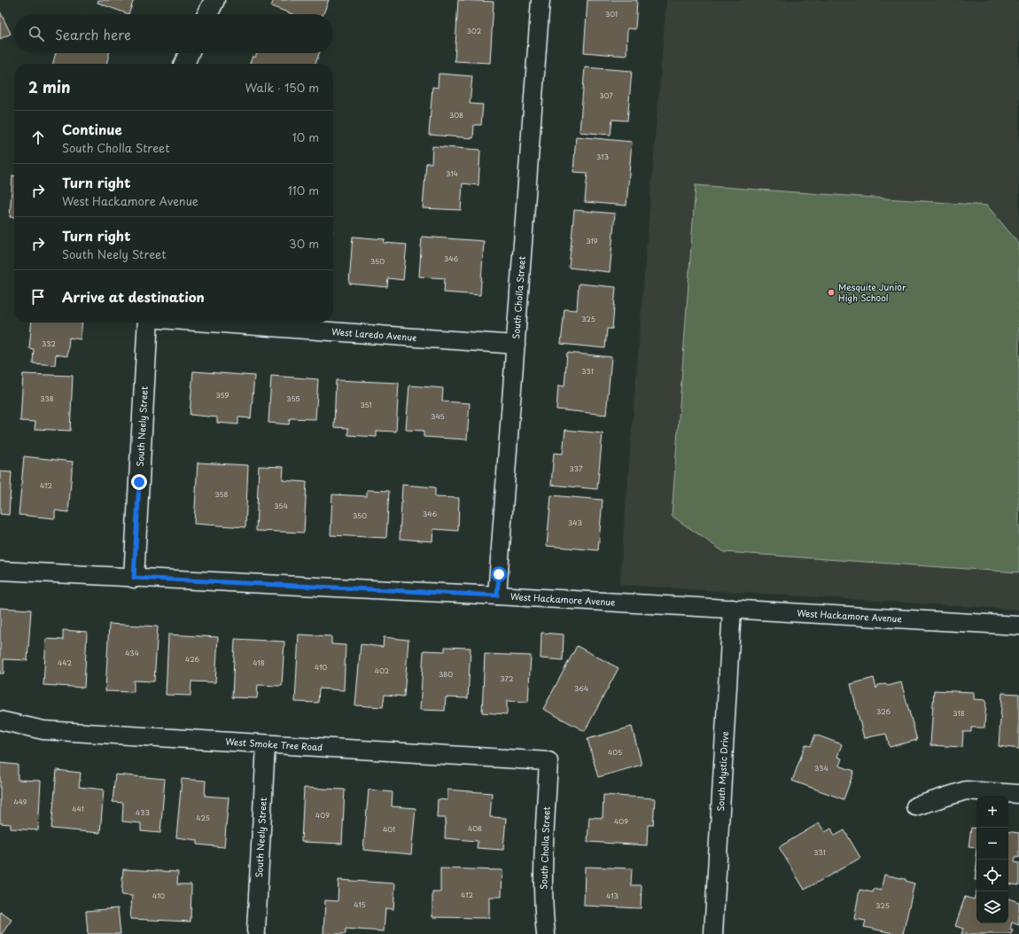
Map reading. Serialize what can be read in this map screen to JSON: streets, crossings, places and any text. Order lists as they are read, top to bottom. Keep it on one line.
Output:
{"streets":{"street":["South Cholla Street","West Laredo Avenue","South Neely Street","West Hackamore Avenue","West Smoke Tree Road","South Mystic Drive"]},"crossings":[["South Cholla Street","West Laredo Avenue"],["South Cholla Street","West Hackamore Avenue"],["South Cholla Street","West Smoke Tree Road"],["South Neely Street","West Hackamore Avenue"],["South Neely Street","West Smoke Tree Road"],["West Hackamore Avenue","South Mystic Drive"]],"places":["Mesquite Junior High School"],"house_numbers":["301","302","307","308","313","314","319","346","350","325","332","331","359","338","355","351","345","337","412","358","354","346","350","343","434","426","442","418","410","402","380","372","364","326","318","405","334","449","441","433","409","425","409","408","401","331","412","410","413","415","325"],"page":{"search":"Search here","heading":["2 min","Walk · 150 m"],"list":[["Continue","South Cholla Street","10 m"],["Turn right","West Hackamore Avenue","110 m"],["Turn right","South Neely Street","30 m"],"Arrive at destination"],"map_buttons":["+","−"]}}
